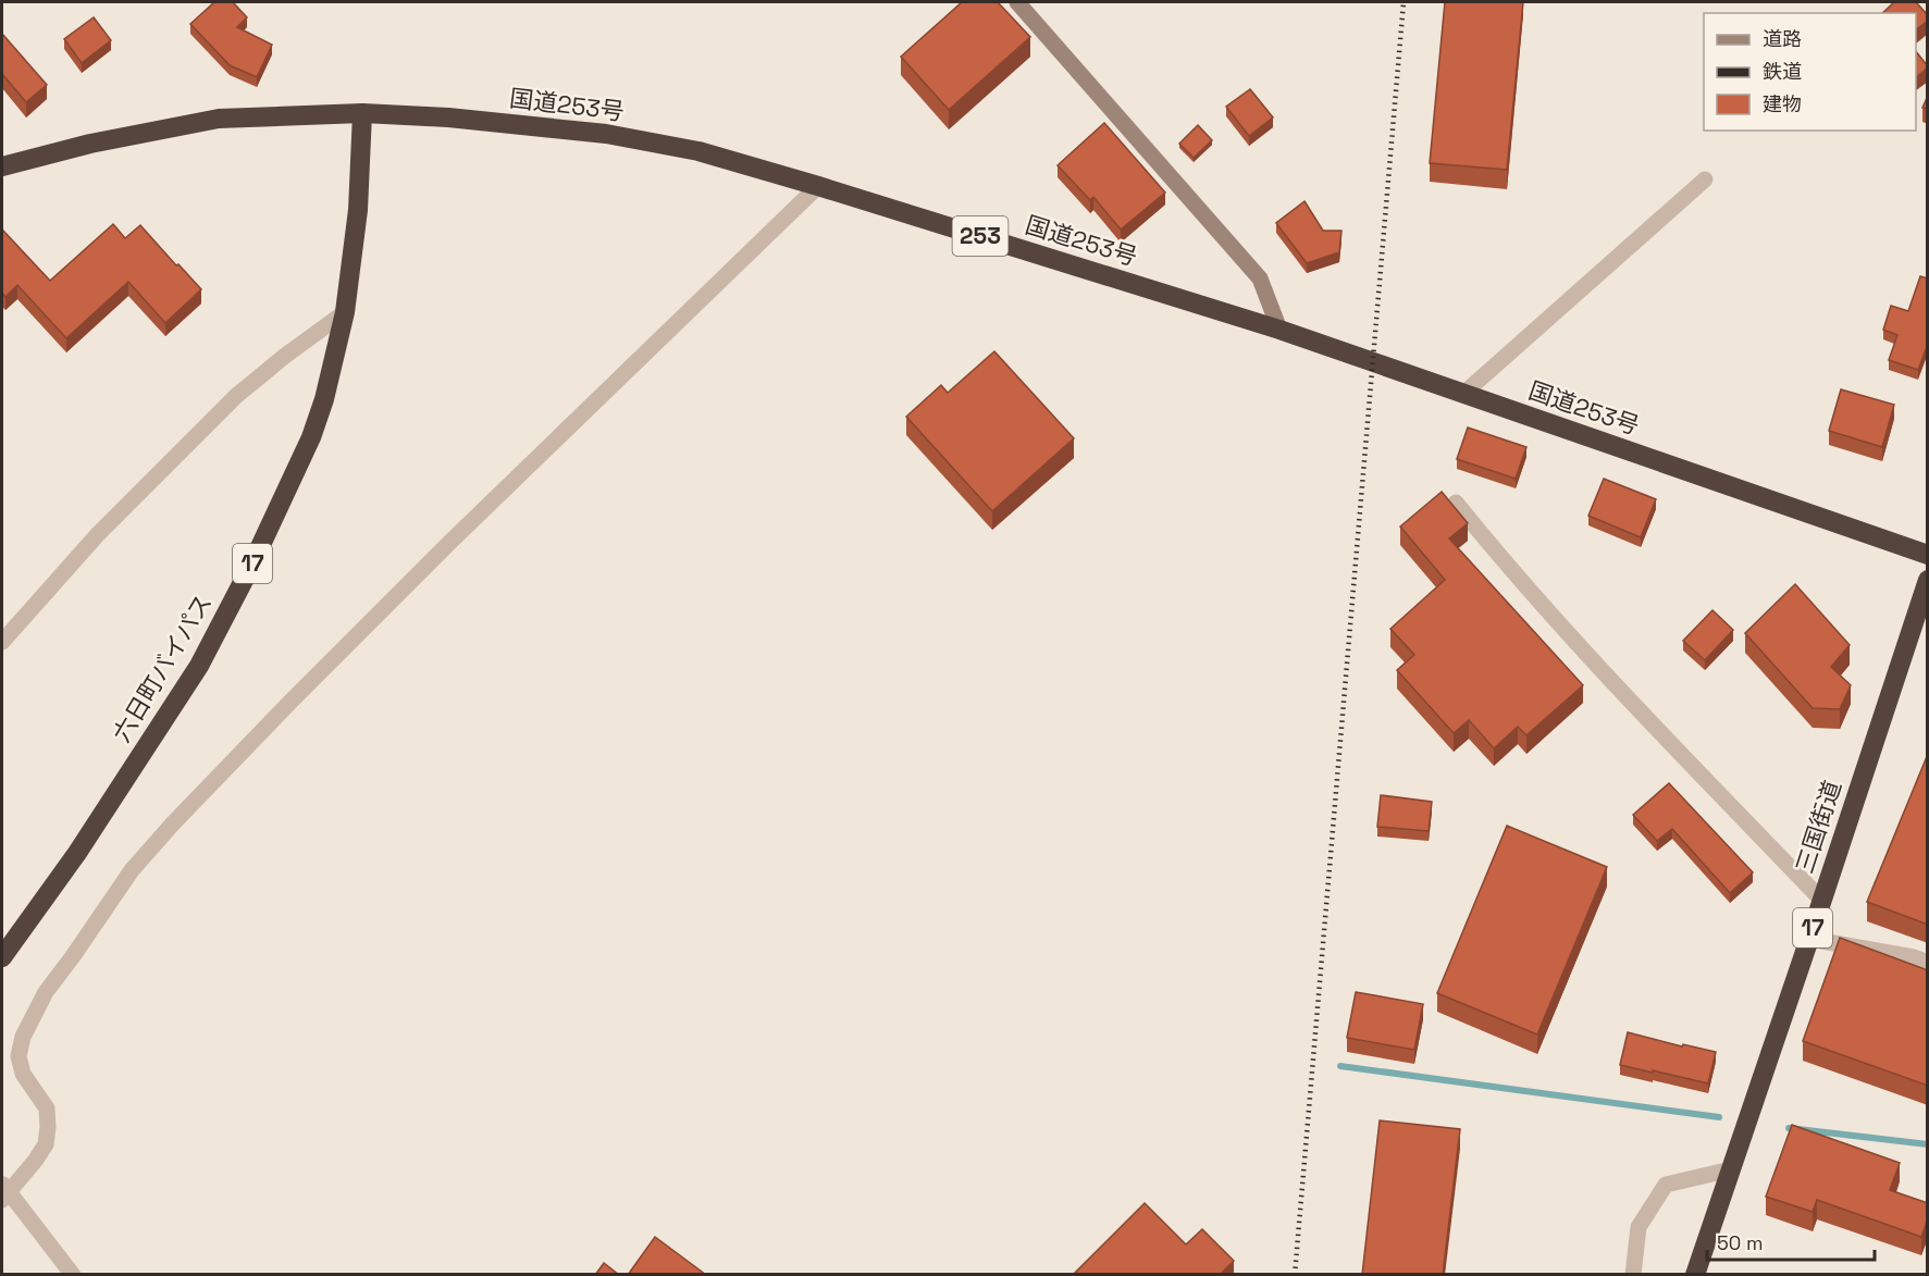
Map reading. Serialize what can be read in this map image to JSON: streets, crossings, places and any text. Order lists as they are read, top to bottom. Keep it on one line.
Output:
{"streets":{"highway":["国道253号","253","17","六日町バイパス","三国街道"]},"crossings":[["国道253号","六日町バイパス"]],"legend":["道路","鉄道","建物"],"scale_bar":"50 m"}
